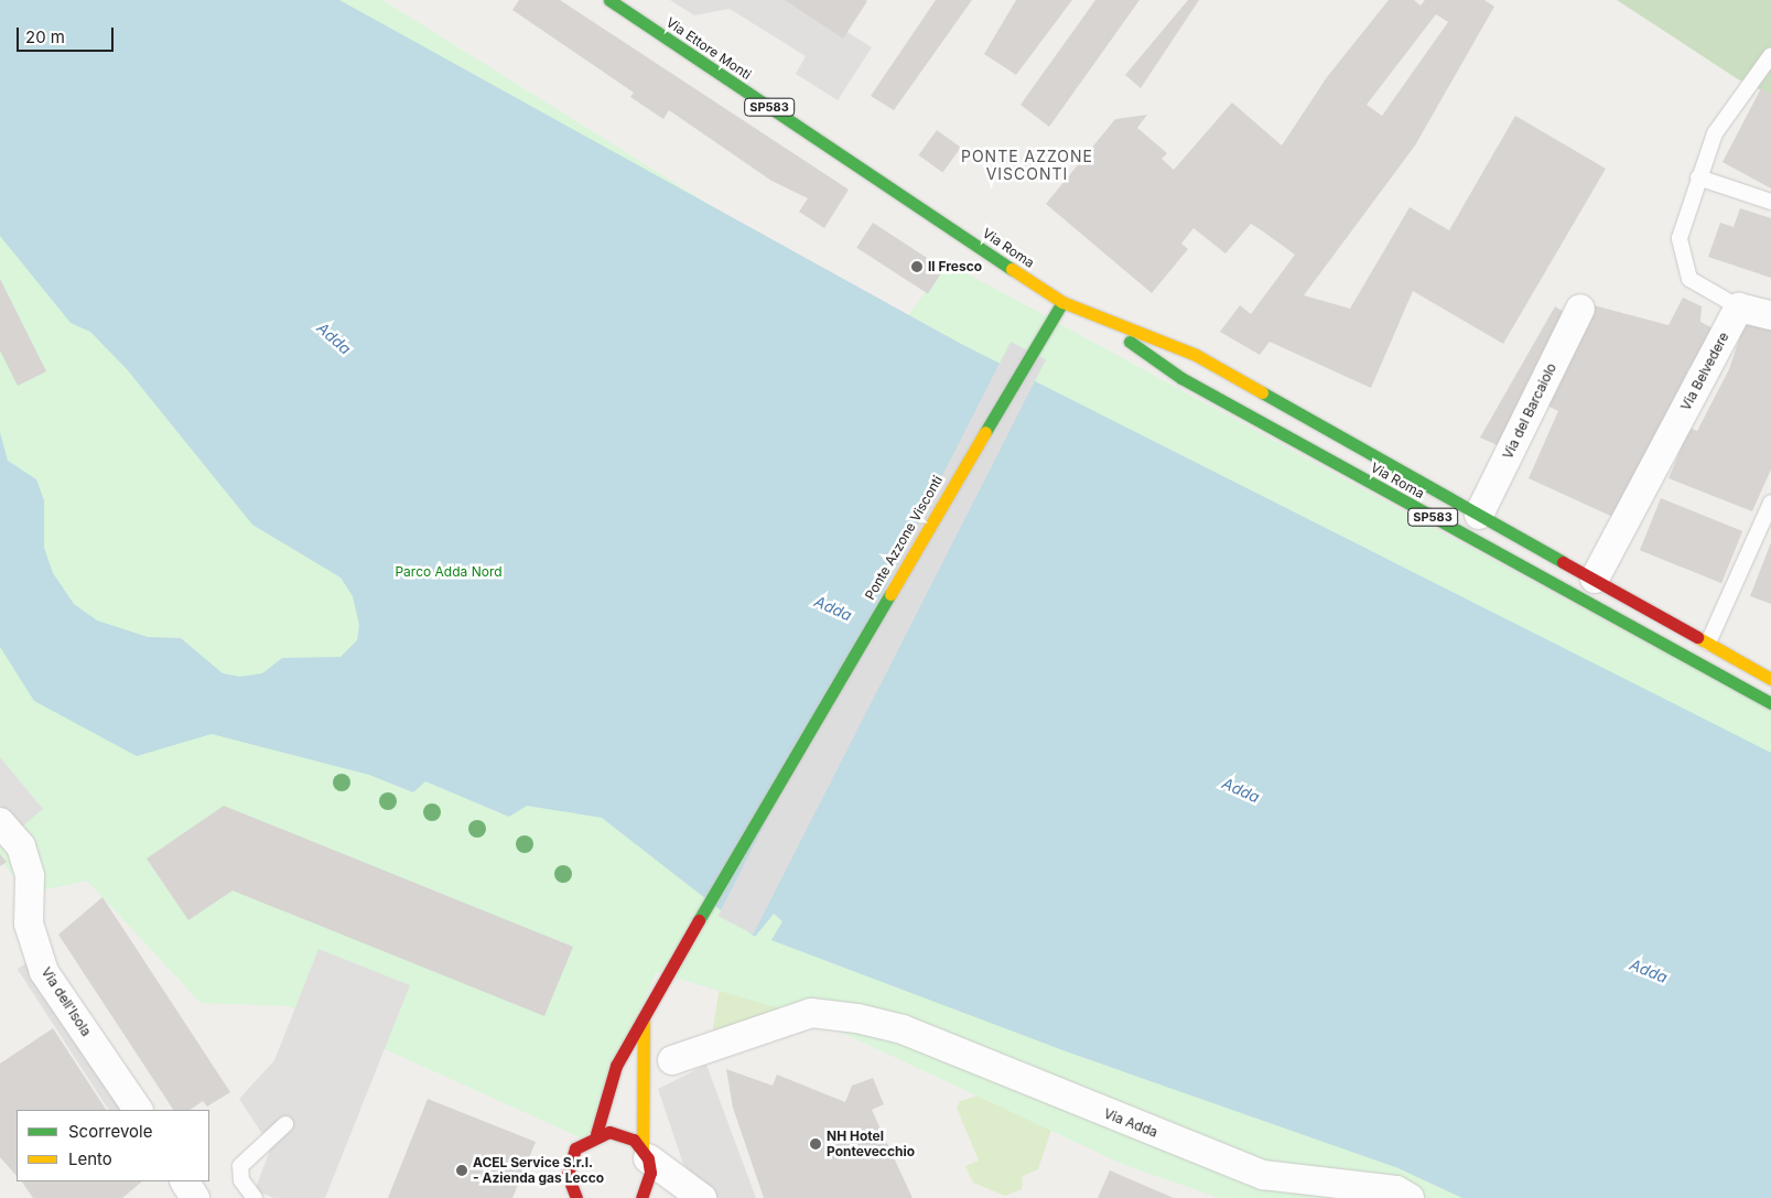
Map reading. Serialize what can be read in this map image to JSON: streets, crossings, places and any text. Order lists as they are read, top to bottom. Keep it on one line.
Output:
{"streets":{"main road":["Via Ettore Monti","SP583","Via Roma","Ponte Azzone Visconti"],"street":["Via Belvedere","Via del Barcaiolo","Via dell'Isola","Via Adda"]},"crossings":[["Via Ettore Monti","Via Roma"],["Via Roma","Via Belvedere"],["Via Roma","Via del Barcaiolo"],["Via Roma","Ponte Azzone Visconti"]],"districts":["PONTE AZZONE VISCONTI"],"water":["Adda"],"parks":["Parco Adda Nord"],"places":["Il Fresco","NH Hotel Pontevecchio","ACEL Service S.r.l. - Azienda gas Lecco"],"legend":["Scorrevole","Lento"],"scale_bar":"20 m"}
